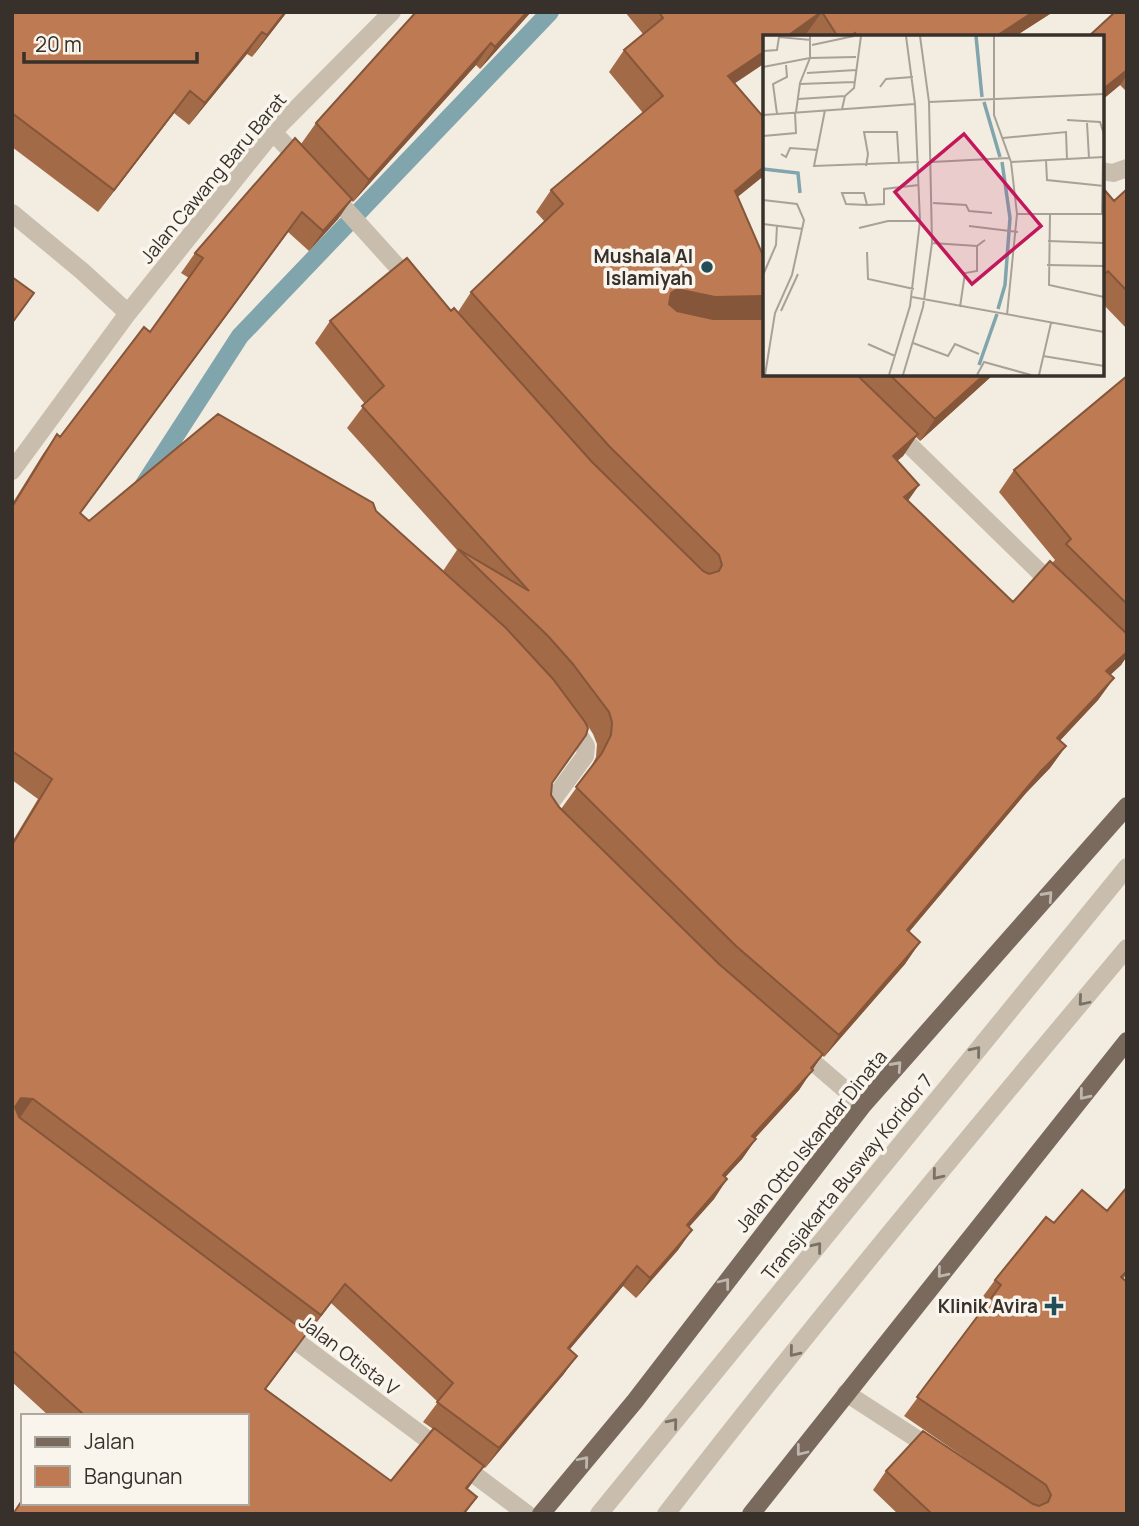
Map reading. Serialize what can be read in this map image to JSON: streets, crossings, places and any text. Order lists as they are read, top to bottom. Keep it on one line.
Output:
{"streets":{"main road":["Jalan Otto Iskandar Dinata"],"street":["Jalan Cawang Baru Barat","Transjakarta Busway Koridor 7","Jalan Otista V"]},"one_way":["Jalan Otto Iskandar Dinata"],"places":{"other":["Mushala Al Islamiyah"],"health":["Klinik Avira"]},"legend":["Jalan","Bangunan"],"scale_bar":"20 m"}
